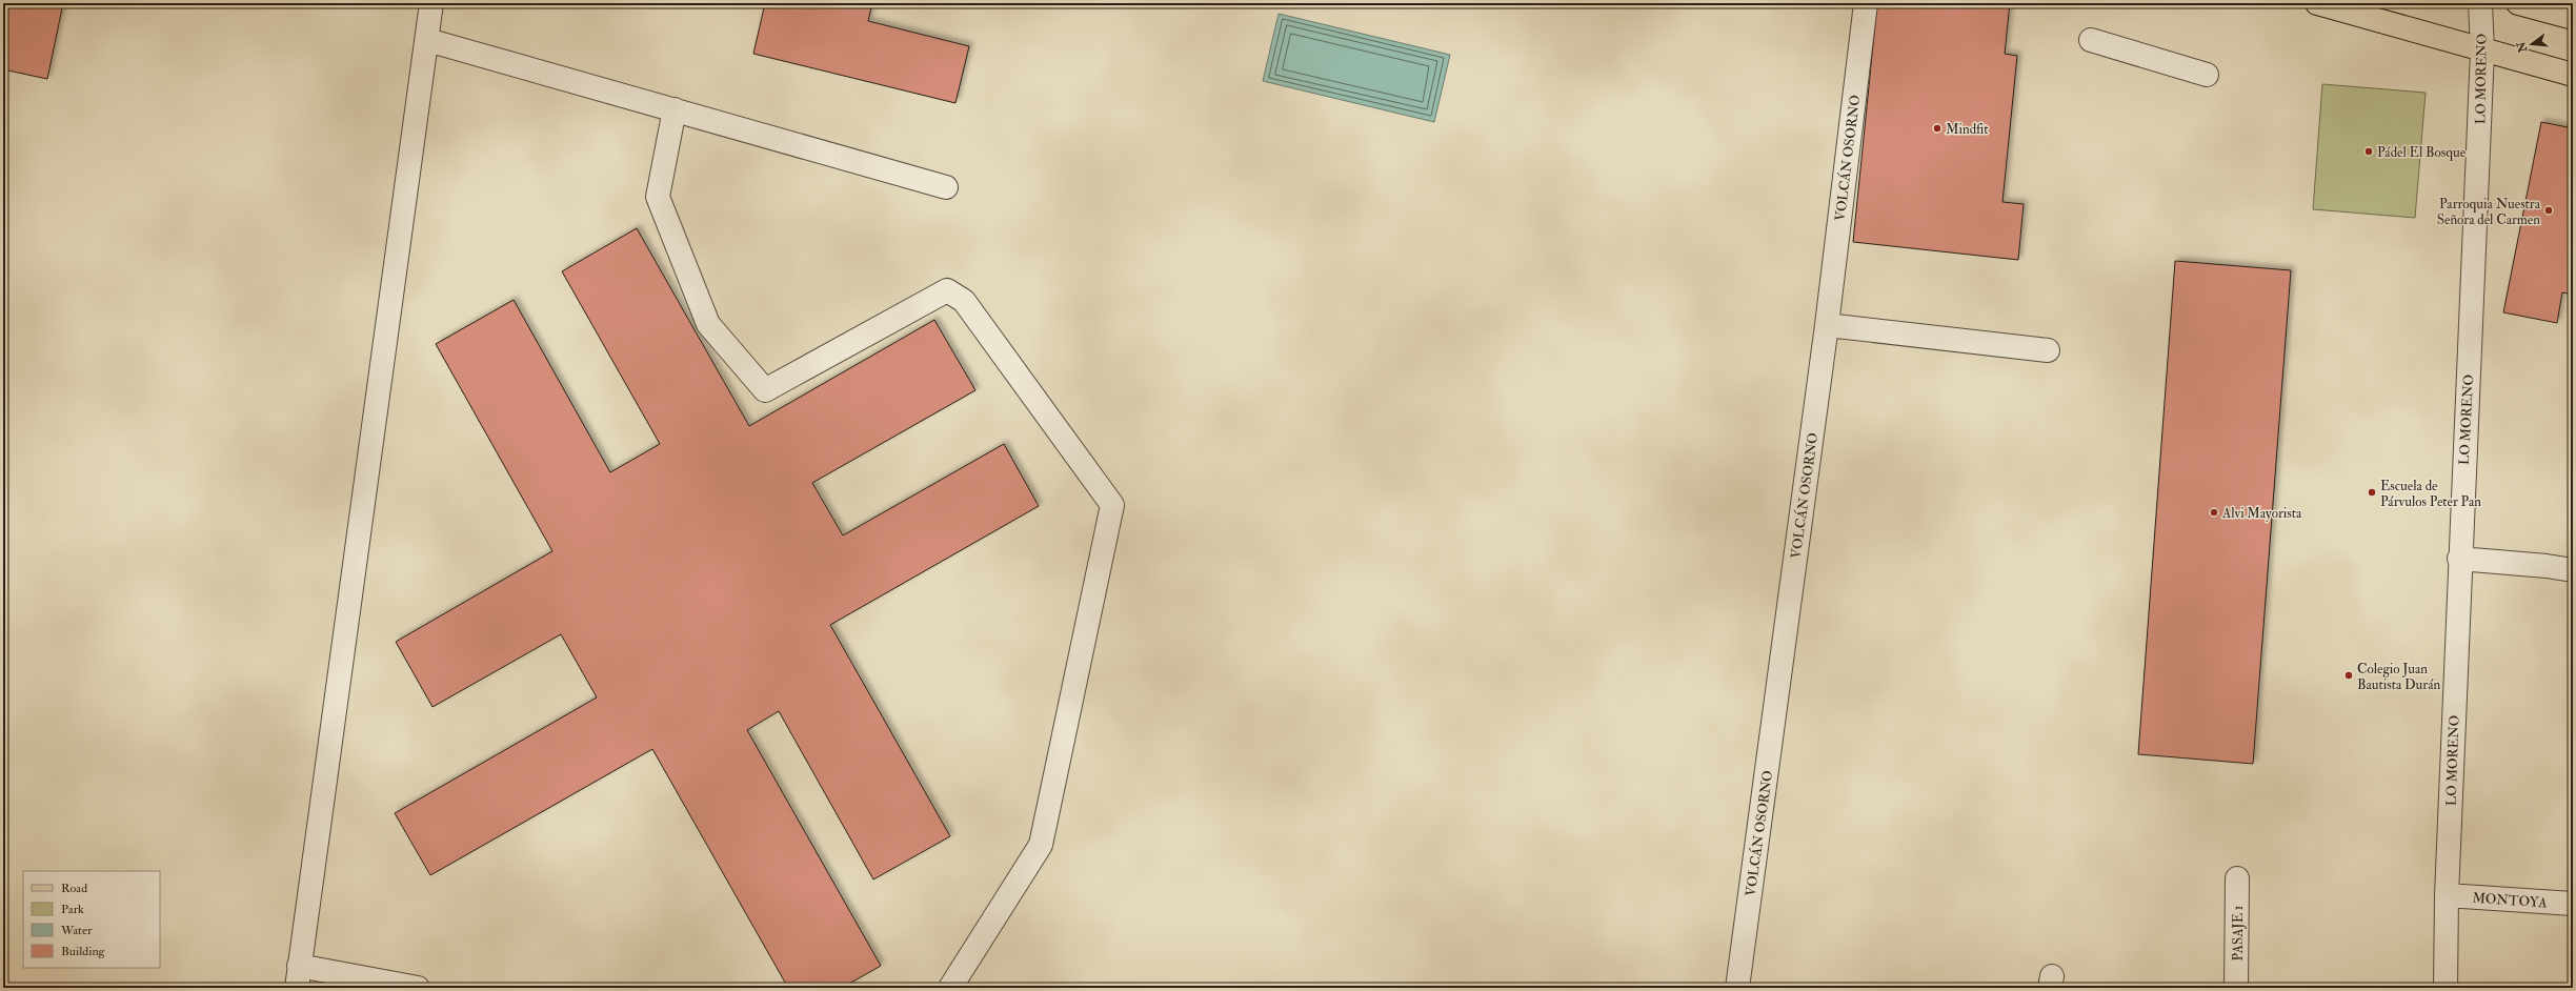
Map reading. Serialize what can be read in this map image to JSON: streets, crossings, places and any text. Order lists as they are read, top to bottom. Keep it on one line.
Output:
{"streets":{"street":["LO MORENO","VOLCÁN OSORNO","MONTOYA","PASAJE 1"]},"crossings":[["LO MORENO","MONTOYA"]],"places":["Mindfit","Pádel El Bosque","Parroquia Nuestra Señora del Carmen","Escuela de Párvulos Peter Pan","Alvi Mayorista","Colegio Juan Bautista Durán"],"legend":["Road","Park","Water","Building"],"north":"left"}
